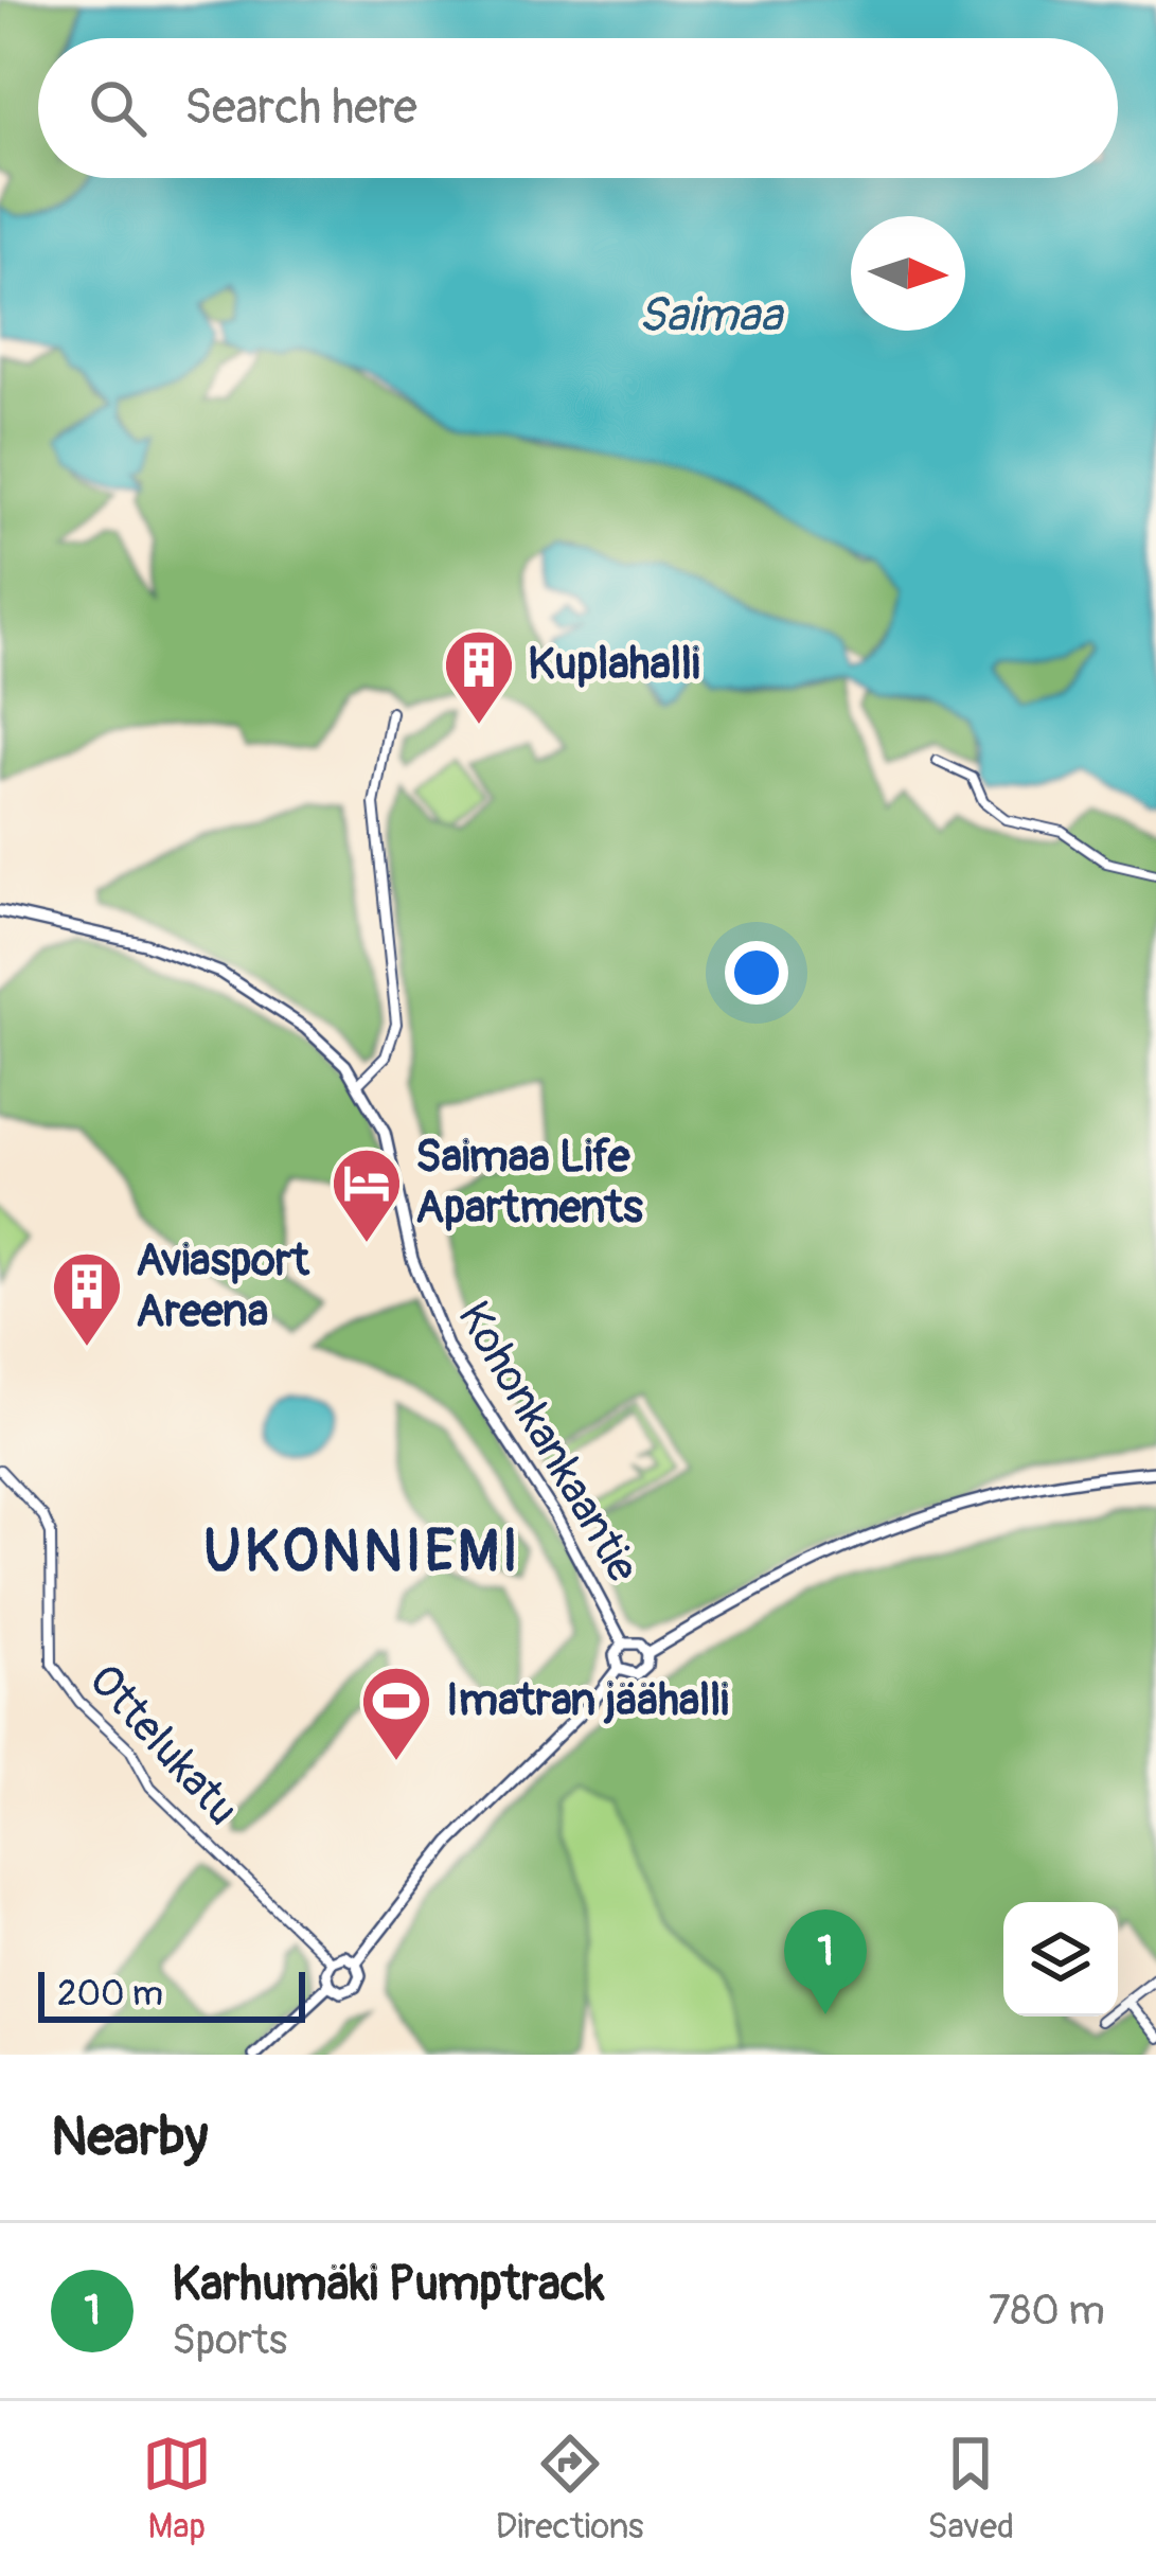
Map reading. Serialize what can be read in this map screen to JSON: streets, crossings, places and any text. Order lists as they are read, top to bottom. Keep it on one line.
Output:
{"streets":{"street":["Kohonkankaantie","Ottelukatu"]},"districts":["UKONNIEMI"],"water":["Saimaa"],"places":{"building":["Kuplahalli","Aviasport Areena"],"hotel":["Saimaa Life Apartments"],"sports":["Imatran jäähalli"]},"scale_bar":"200 m","north":"right","page":{"search":"Search here","pins":"1","scale":"200 m","heading":"Nearby","list":[{"mark":"1","name":"Karhumäki Pumptrack","note":"Sports","value":"780 m"}],"nav":["Map","Directions","Saved"]}}
